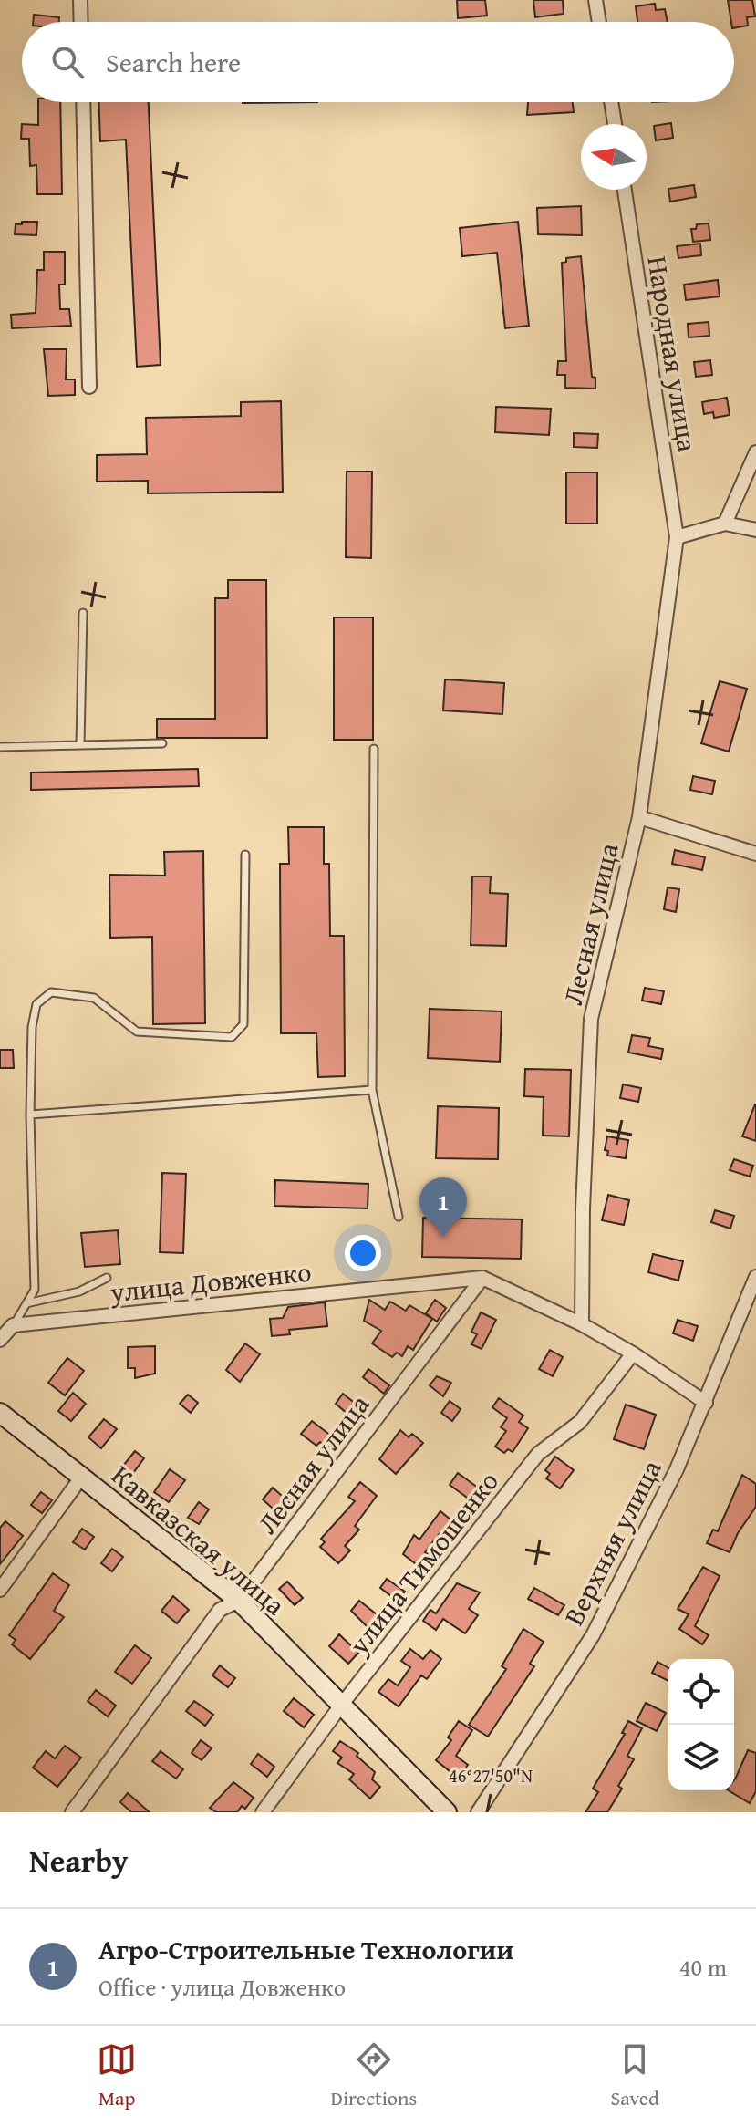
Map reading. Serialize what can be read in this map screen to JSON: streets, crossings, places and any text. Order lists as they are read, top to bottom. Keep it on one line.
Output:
{"streets":{"street":["Народная улица","Лесная улица","улица Довженко","Кавказская улица","Верхняя улица","улица Тимошенко"]},"crossings":[["Народная улица","Лесная улица"],["Лесная улица","улица Довженко"],["Лесная улица","Кавказская улица"],["Кавказская улица","улица Тимошенко"]],"north":"left","page":{"search":"Search here","pins":"1","heading":"Nearby","list":[{"mark":"1","name":"Агро-Строительные Технологии","note":"Office · улица Довженко","value":"40 m"}],"nav":["Map","Directions","Saved"]},"coordinates":["46°27'50\"N"]}
